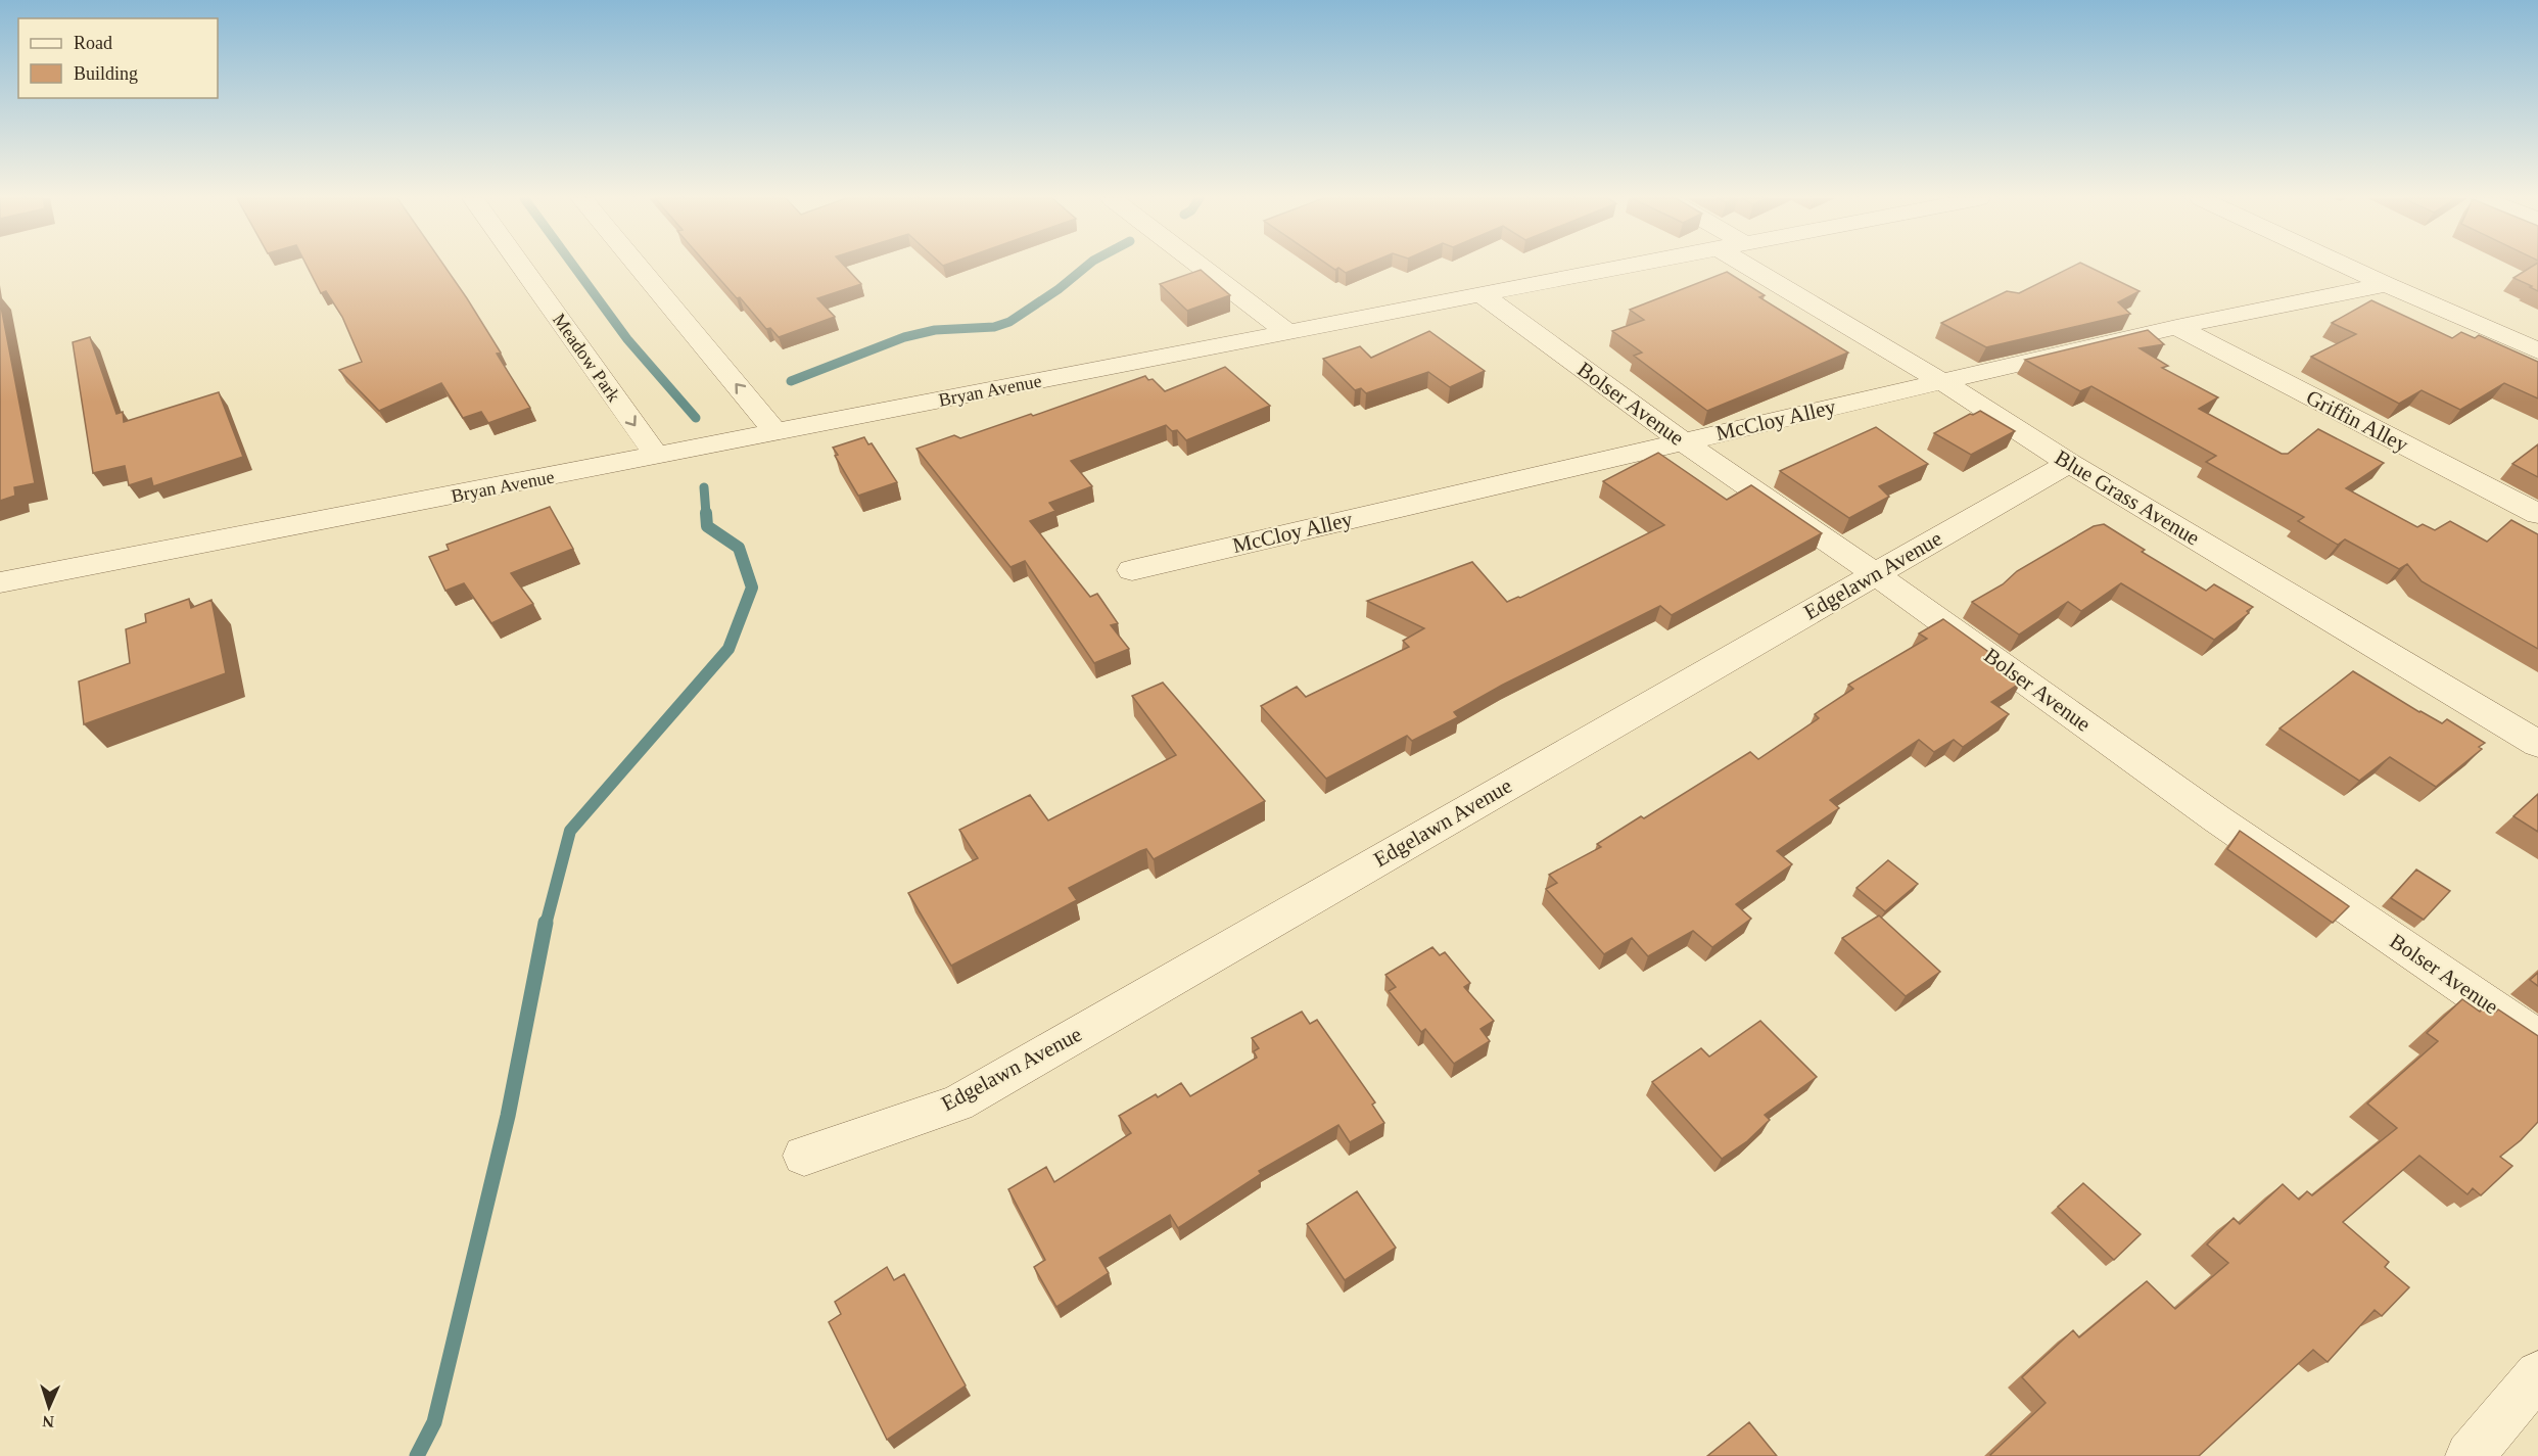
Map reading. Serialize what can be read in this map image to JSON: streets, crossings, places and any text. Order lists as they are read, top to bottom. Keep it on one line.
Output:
{"streets":{"street":["Meadow Park","Bryan Avenue","Bolser Avenue","McCloy Alley","Griffin Alley","Blue Grass Avenue","Edgelawn Avenue"]},"crossings":[["Meadow Park","Bryan Avenue"],["Bryan Avenue","Bolser Avenue"],["Bolser Avenue","McCloy Alley"],["Bolser Avenue","Edgelawn Avenue"],["McCloy Alley","Griffin Alley"],["McCloy Alley","Blue Grass Avenue"],["Blue Grass Avenue","Edgelawn Avenue"]],"legend":["Road","Building"],"north":"bottom"}
